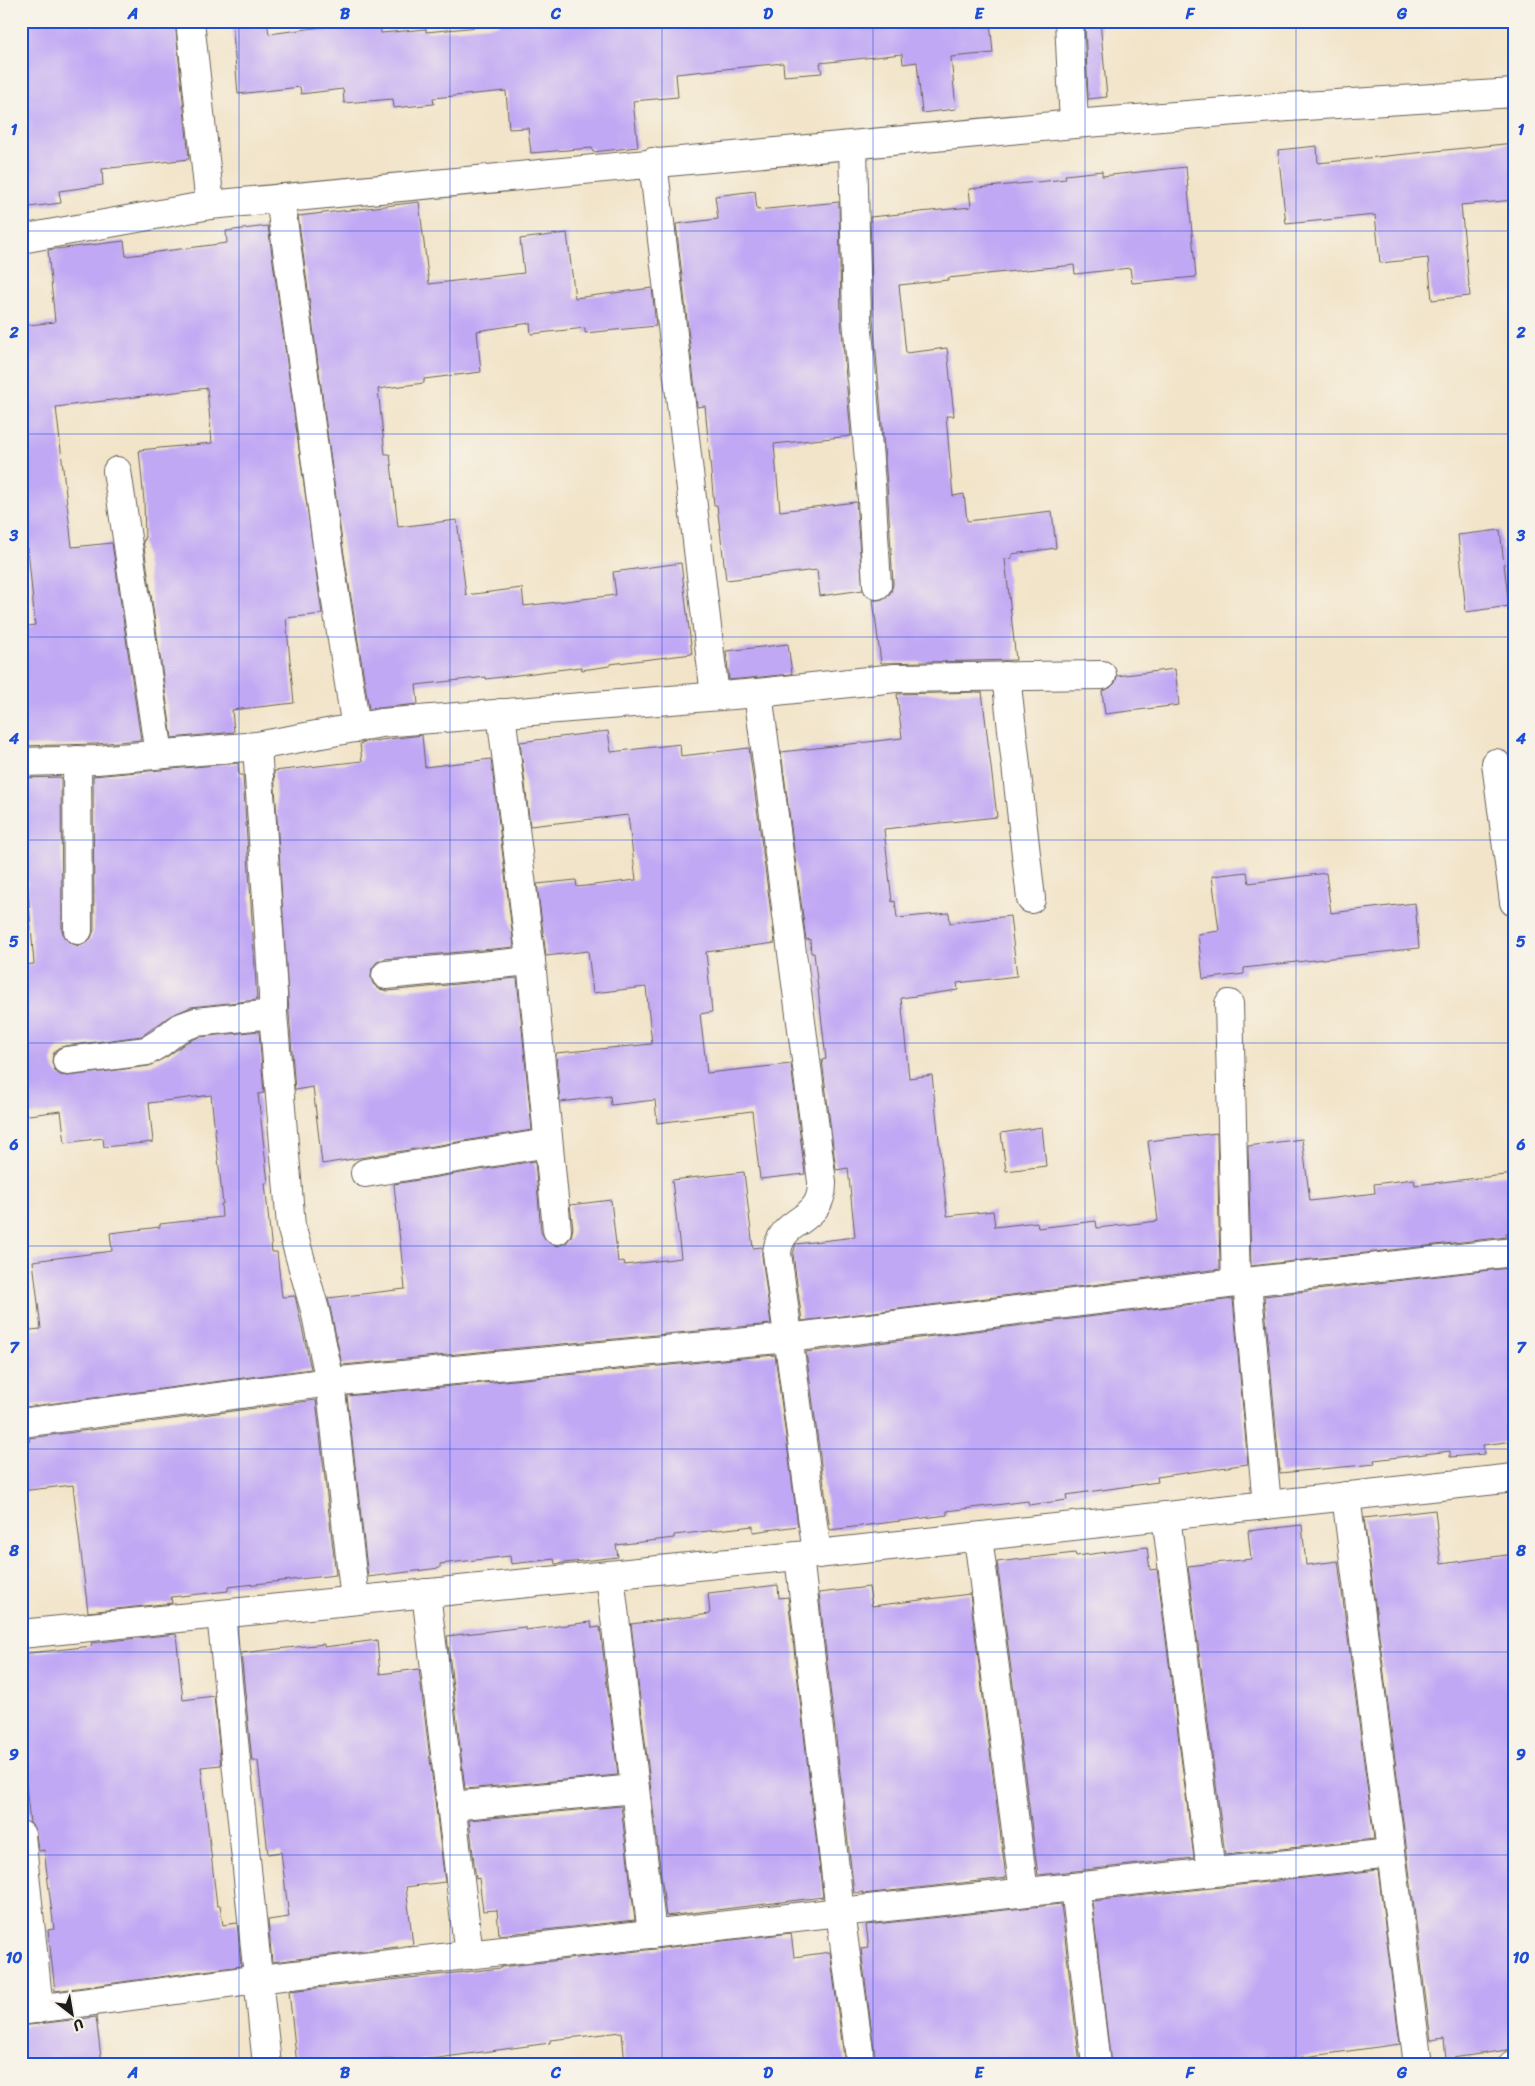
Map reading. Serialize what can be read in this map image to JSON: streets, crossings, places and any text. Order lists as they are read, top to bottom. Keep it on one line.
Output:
{"north":"bottom right","grid":{"columns":["A","B","C","D","E","F","G"],"rows":["1","2","3","4","5","6","7","8","9","10"]}}
